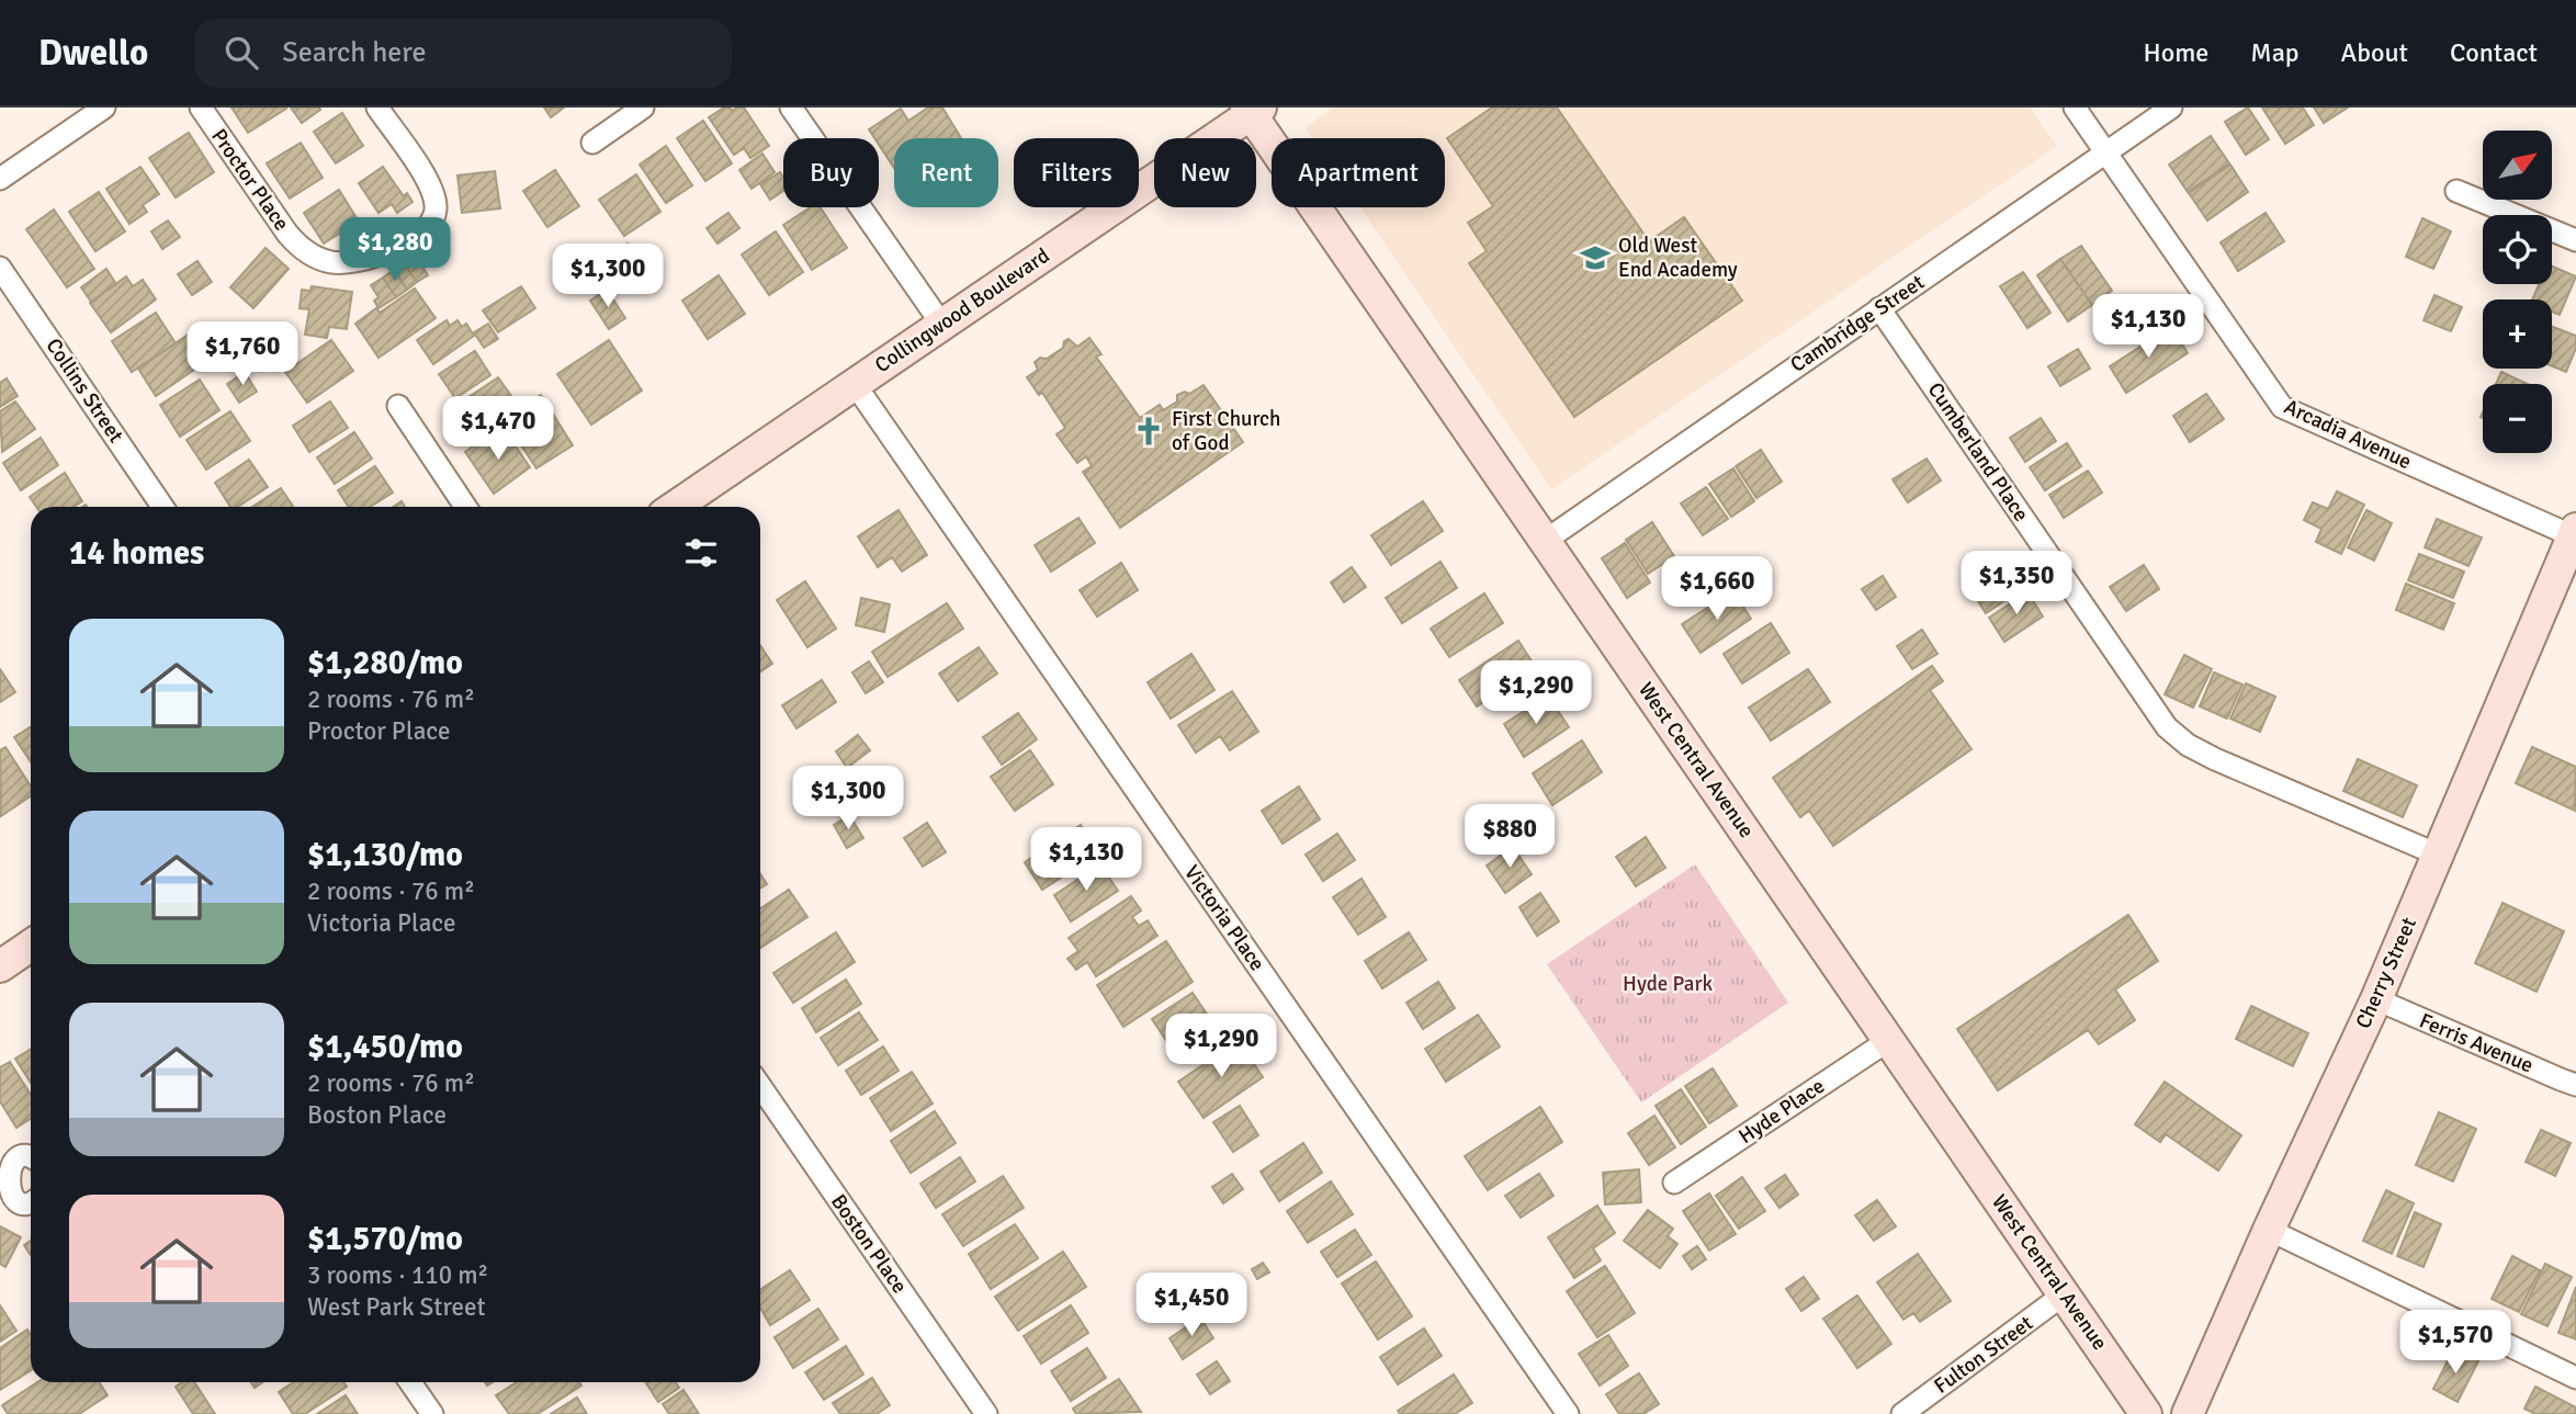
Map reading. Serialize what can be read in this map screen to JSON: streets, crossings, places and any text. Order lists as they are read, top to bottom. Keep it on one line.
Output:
{"streets":{"main road":["Collingwood Boulevard","West Central Avenue","Cherry Street"],"street":["Proctor Place","Cambridge Street","Collins Street","Arcadia Avenue","Cumberland Place","Victoria Place","Ferris Avenue","Hyde Place","Boston Place","Fulton Street"]},"crossings":[["Collingwood Boulevard","West Central Avenue"],["Collingwood Boulevard","Victoria Place"],["Cambridge Street","Arcadia Avenue"],["Cambridge Street","Cumberland Place"],["Cambridge Street","West Central Avenue"],["Arcadia Avenue","Cherry Street"],["Cumberland Place","Cherry Street"],["West Central Avenue","Hyde Place"],["West Central Avenue","Fulton Street"],["Cherry Street","Ferris Avenue"]],"parks":["Hyde Park"],"places":{"school or university":["Old West End Academy"],"church":["First Church of God"]},"north":"top right","page":{"header":"Dwello","search":"Search here","nav":["Home","Map","About","Contact"],"map_buttons":["+","−"],"chip":["Buy","Rent","Filters","New","Apartment"],"price":["$1,280","$1,300","$1,130","$1,760","$1,470","$1,350","$1,660","$1,290","$1,300","$880","$1,130","$1,290","$1,450","$1,570"],"heading":"14 homes","list":[{"name":"$1,280/mo","note":"2 rooms · 76 m² · Proctor Place"},{"name":"$1,130/mo","note":"2 rooms · 76 m² · Victoria Place"},{"name":"$1,450/mo","note":"2 rooms · 76 m² · Boston Place"},{"name":"$1,570/mo","note":"3 rooms · 110 m² · West Park Street"}]}}
